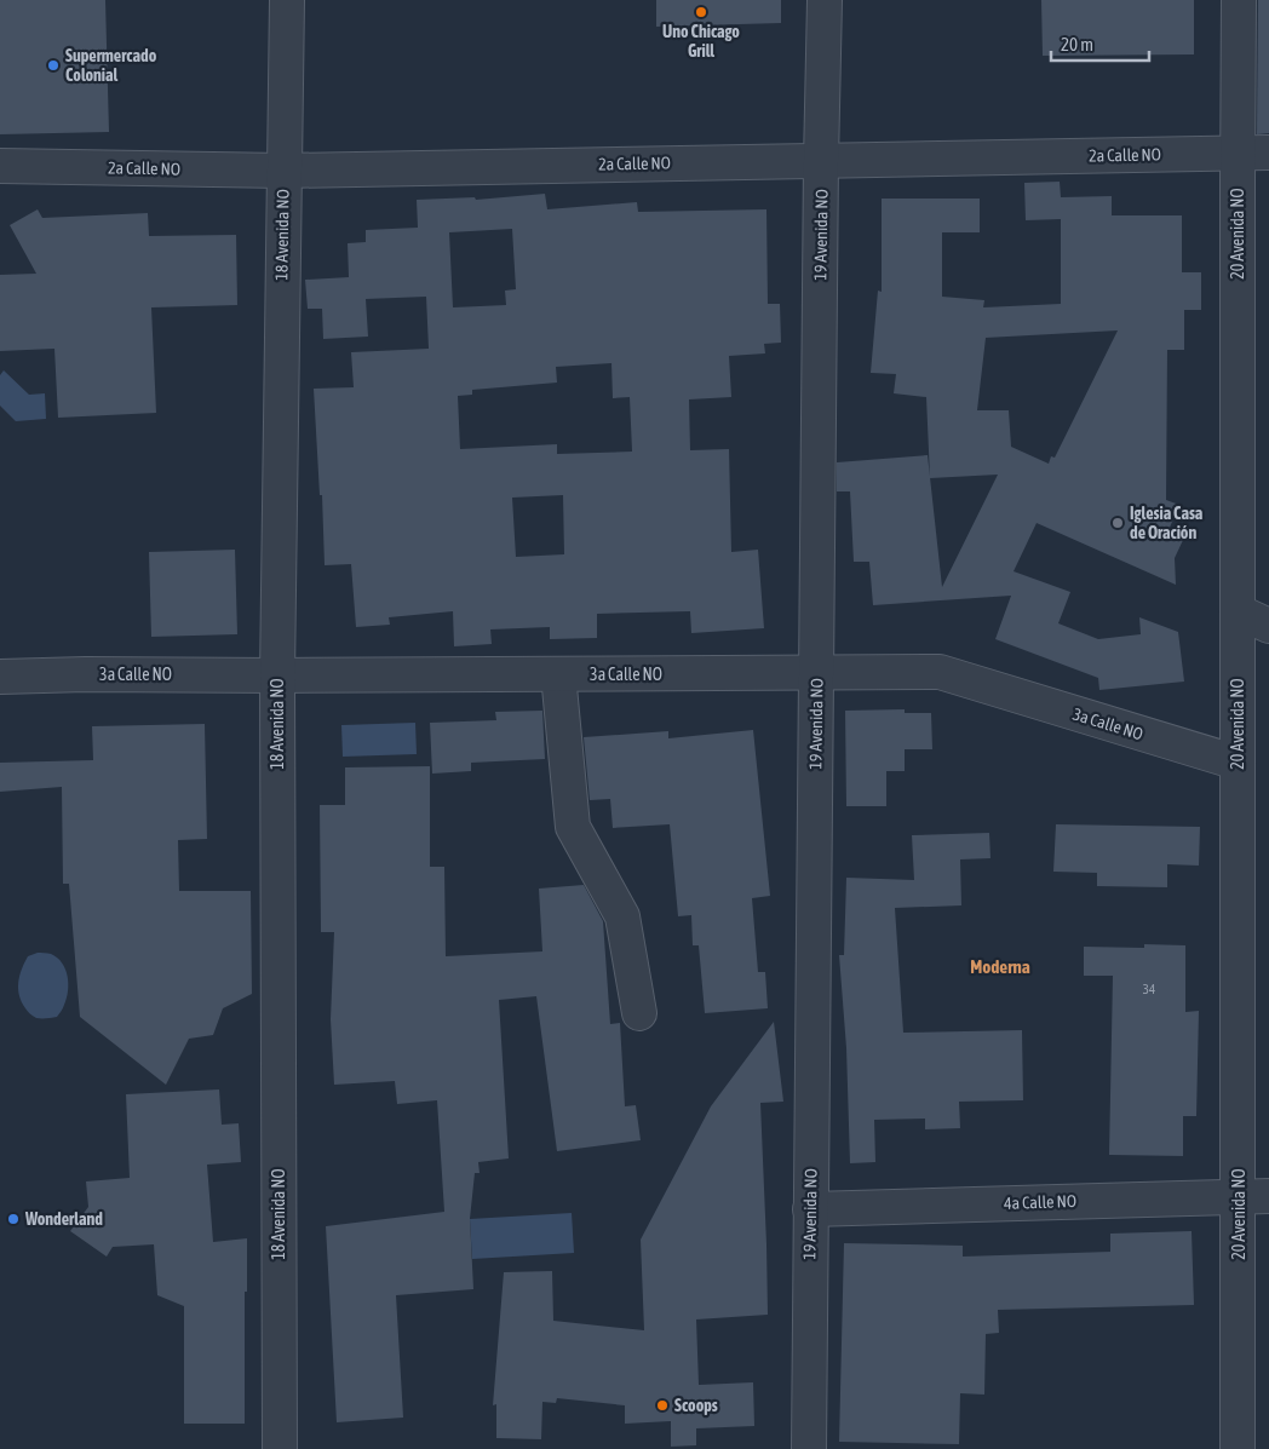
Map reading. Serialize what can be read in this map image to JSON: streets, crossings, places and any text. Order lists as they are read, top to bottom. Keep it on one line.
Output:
{"streets":{"street":["2a Calle NO","20 Avenida NO","18 Avenida NO","19 Avenida NO","3a Calle NO","4a Calle NO"]},"crossings":[["2a Calle NO","20 Avenida NO"],["2a Calle NO","18 Avenida NO"],["2a Calle NO","19 Avenida NO"],["20 Avenida NO","3a Calle NO"],["20 Avenida NO","4a Calle NO"],["18 Avenida NO","3a Calle NO"],["19 Avenida NO","3a Calle NO"],["19 Avenida NO","4a Calle NO"]],"districts":["Moderna"],"places":["Uno Chicago Grill","Supermercado Colonial","Iglesia Casa de Oración","Wonderland","Scoops"],"house_numbers":["34"],"scale_bar":"20 m"}
